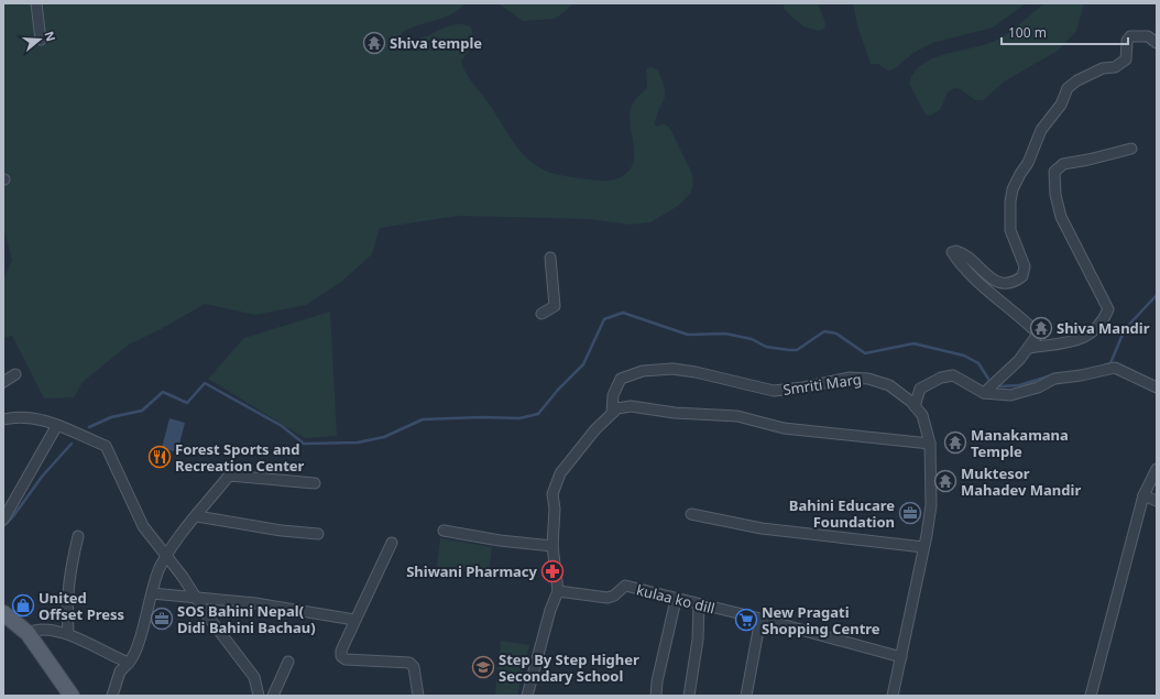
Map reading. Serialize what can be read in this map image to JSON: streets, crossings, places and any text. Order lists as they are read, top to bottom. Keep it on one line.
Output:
{"streets":{"street":["Smriti Marg","kulaa ko dill"]},"crossings":[["Smriti Marg","kulaa ko dill"]],"places":{"temple":["Shiva temple","Shiva Mandir","Manakamana Temple","Muktesor Mahadev Mandir"],"restaurant":["Forest Sports and Recreation Center"],"office":["Bahini Educare Foundation","SOS Bahini Nepal( Didi Bahini Bachau)"],"pharmacy":["Shiwani Pharmacy"],"shop":["United Offset Press"],"supermarket":["New Pragati Shopping Centre"],"school or university":["Step By Step Higher Secondary School"]},"scale_bar":"100 m","north":"right"}
